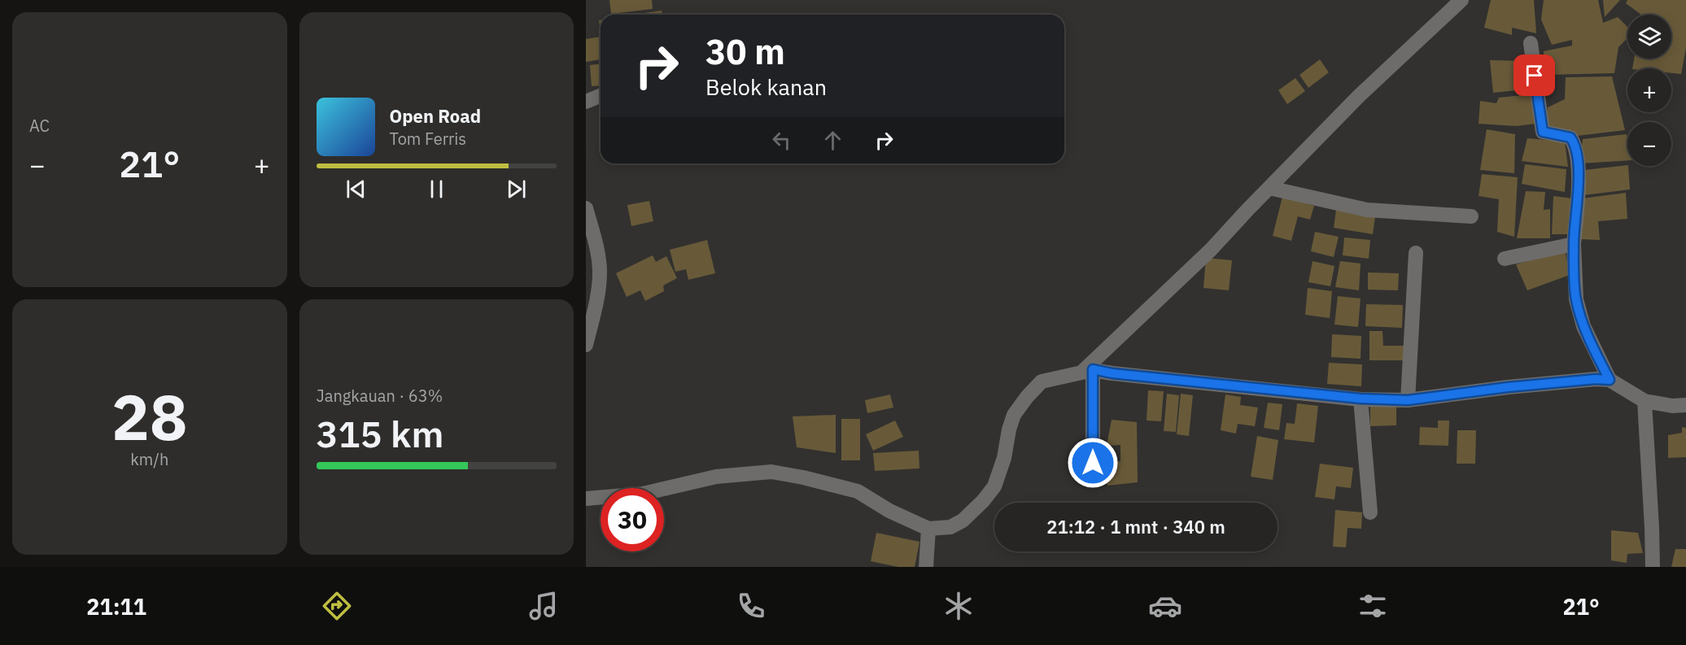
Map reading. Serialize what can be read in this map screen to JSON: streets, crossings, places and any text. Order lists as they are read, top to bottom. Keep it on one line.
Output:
{"page":{"tile":["AC",["28","km/h"],["Jangkauan · 63%","315 km"]],"map_buttons":["+","−"],"turn":["30 m","Belok kanan"],"song":["Open Road","Tom Ferris"],"heat":["−","21°","+"],"limit":"30","trip":"21:12 · 1 mnt · 340 m","tabs":["21:11","21°"]}}
